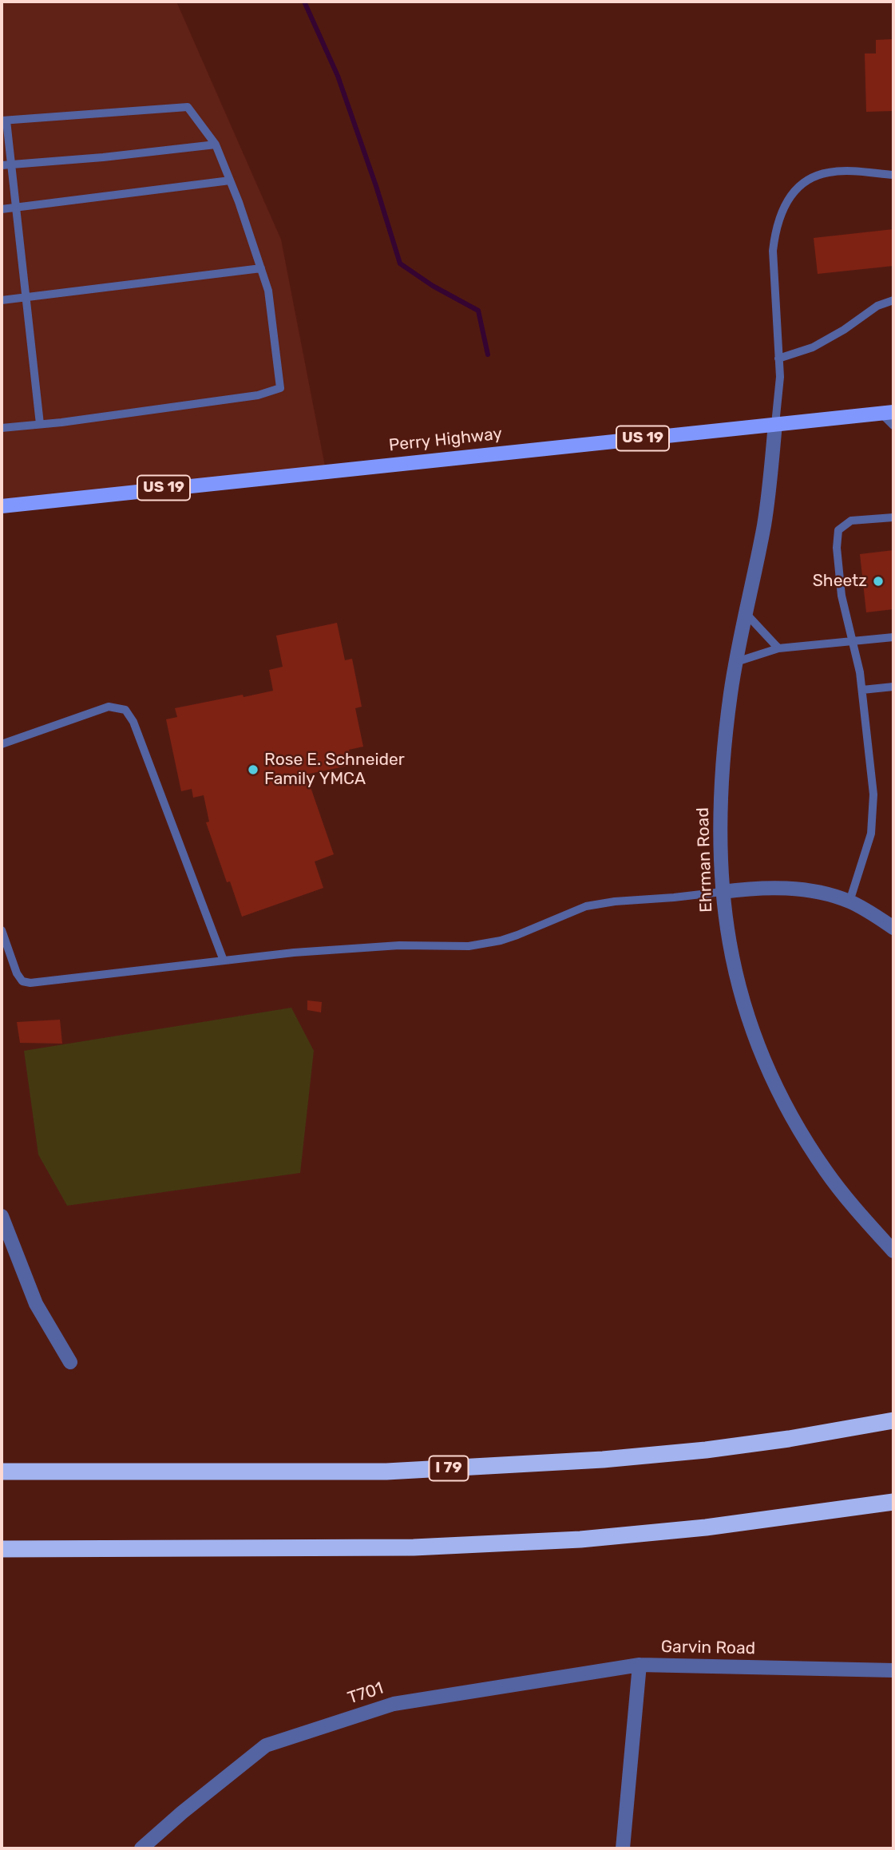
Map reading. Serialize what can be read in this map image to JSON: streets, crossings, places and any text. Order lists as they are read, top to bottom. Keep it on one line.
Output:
{"streets":{"highway":["I 79"],"main road":["US 19","Perry Highway"],"street":["Ehrman Road","Garvin Road","T701"]},"crossings":[["Perry Highway","Ehrman Road"],["Garvin Road","T701"]],"places":["Sheetz","Rose E. Schneider Family YMCA"]}
